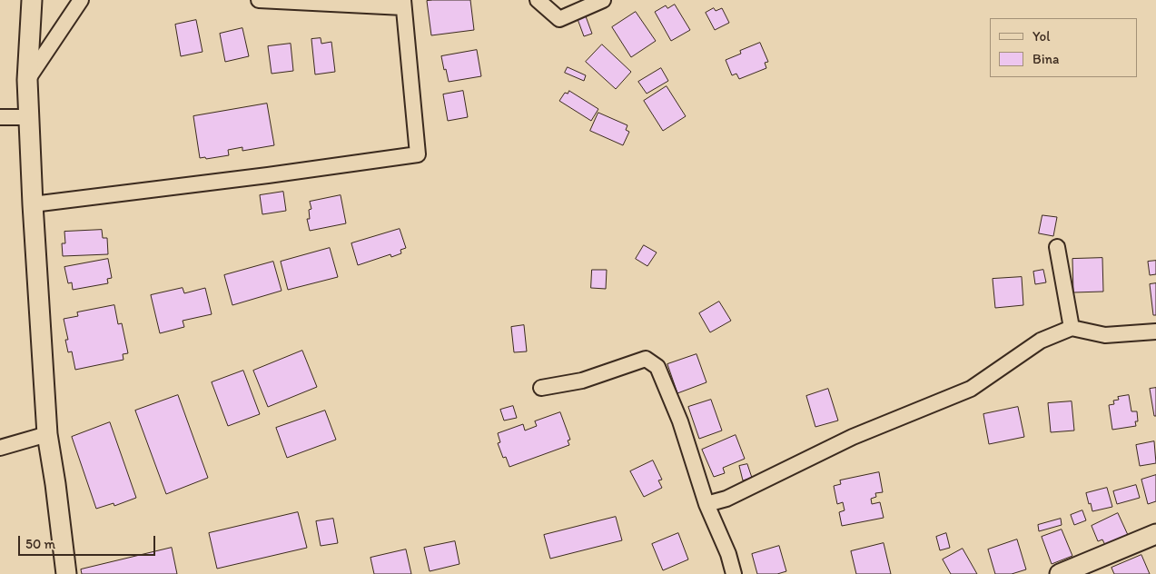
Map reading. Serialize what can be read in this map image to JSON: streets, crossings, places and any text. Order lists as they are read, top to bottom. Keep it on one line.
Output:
{"legend":["Yol","Bina"],"scale_bar":"50 m"}
